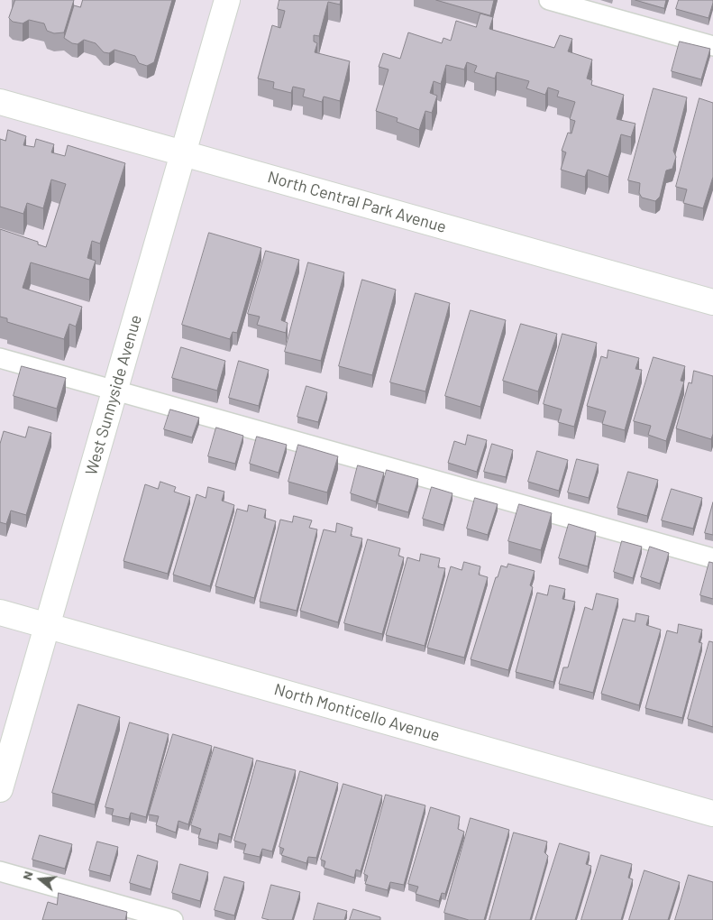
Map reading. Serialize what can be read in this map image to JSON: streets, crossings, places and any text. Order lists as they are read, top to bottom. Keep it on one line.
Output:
{"streets":{"street":["North Central Park Avenue","West Sunnyside Avenue","North Monticello Avenue"]},"crossings":[["North Central Park Avenue","West Sunnyside Avenue"],["West Sunnyside Avenue","North Monticello Avenue"]],"north":"left"}
